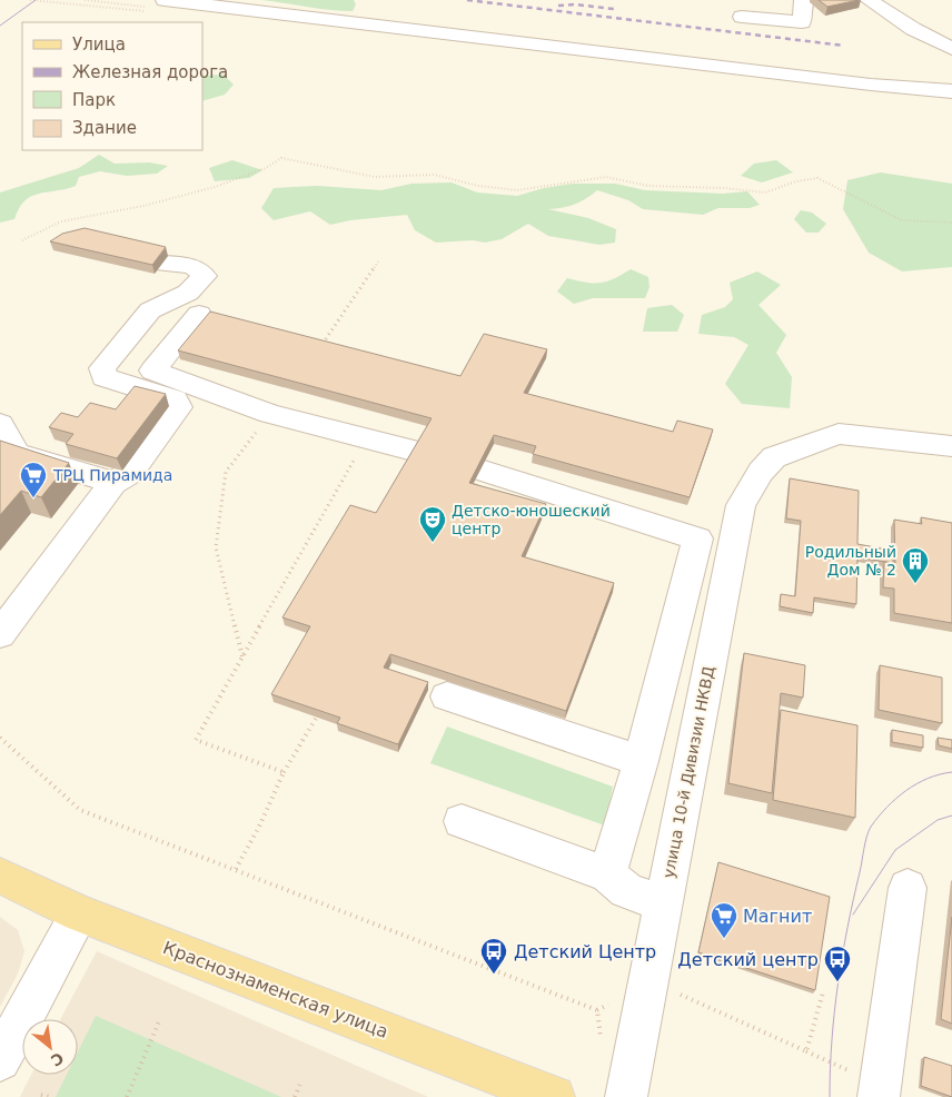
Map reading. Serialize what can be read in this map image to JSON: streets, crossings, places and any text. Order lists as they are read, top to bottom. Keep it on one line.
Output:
{"streets":{"main road":["Краснознаменская улица"],"street":["улица 10-й Дивизии НКВД"]},"places":{"supermarket":["ТРЦ Пирамида","Магнит"],"theatre":["Детско-юношеский центр"],"building":["Родильный Дом № 2"],"bus stop":["Детский Центр","Детский центр"]},"legend":["Улица","Железная дорога","Парк","Здание"],"north":"bottom right"}
